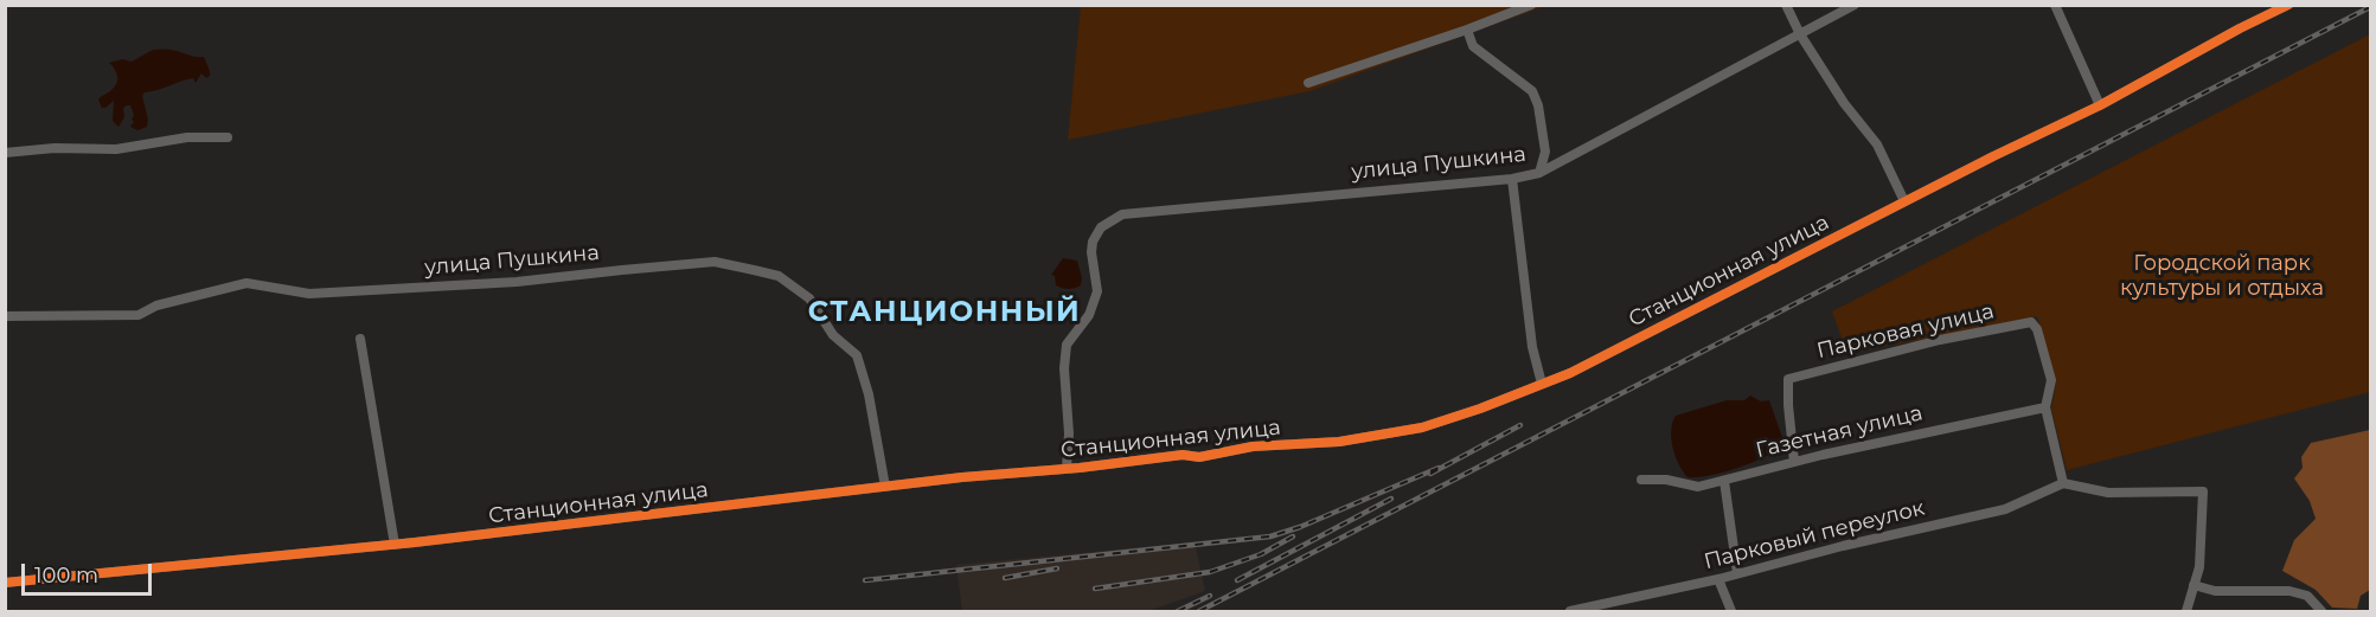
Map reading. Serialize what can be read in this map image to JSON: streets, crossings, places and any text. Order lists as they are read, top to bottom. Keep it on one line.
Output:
{"streets":{"street":["улица Пушкина","Станционная улица","Парковая улица","Газетная улица","Парковый переулок"]},"crossings":[["улица Пушкина","Станционная улица"],["Парковая улица","Газетная улица"]],"districts":["СТАНЦИОННЫЙ"],"parks":["Городской парк культуры и отдыха"],"scale_bar":"100 m"}
